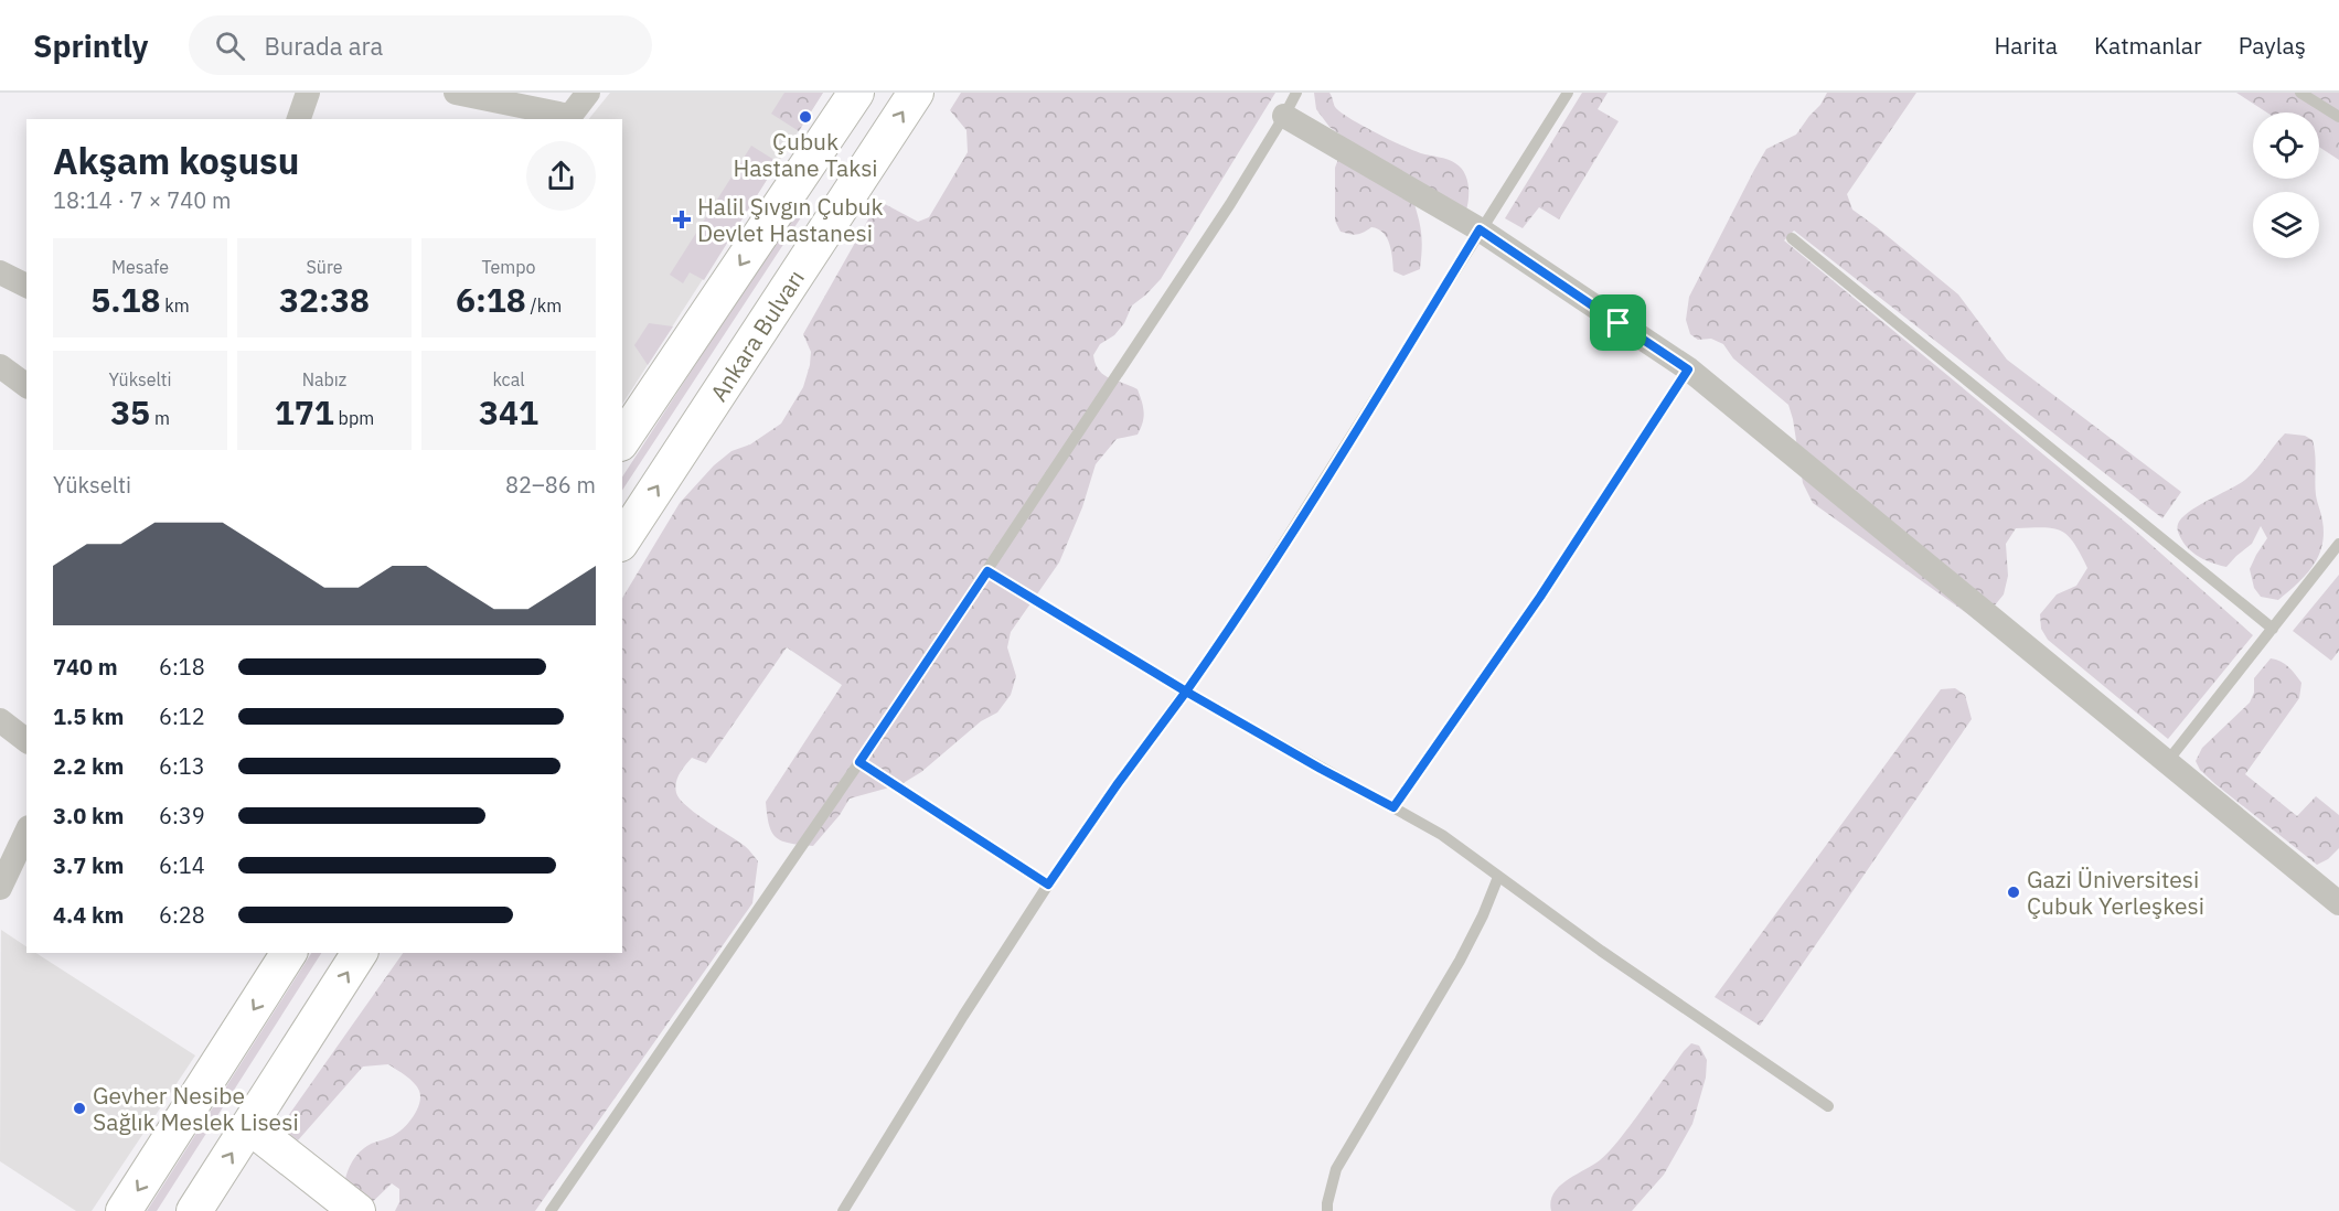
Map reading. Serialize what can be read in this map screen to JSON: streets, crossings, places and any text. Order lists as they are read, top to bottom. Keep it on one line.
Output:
{"streets":{"main road":["Ankara Bulvarı"]},"places":{"other":["Çubuk Hastane Taksi","Gazi Üniversitesi Çubuk Yerleşkesi","Gevher Nesibe Sağlık Meslek Lisesi"],"health":["Halil Şıvgın Çubuk Devlet Hastanesi"]},"page":{"header":"Sprintly","search":"Burada ara","nav":["Harita","Katmanlar","Paylaş"],"heading":["Akşam koşusu","18:14 · 7 × 740 m"],"stats":[["Mesafe","5.18 km"],["Süre","32:38"],["Tempo","6:18 /km"],["Yükselti","35 m"],["Nabız","171 bpm"],["kcal","341"]],"chart":["Yükselti","82–86 m"],"list":[{"name":"740 m","note":"6:18"},{"name":"1.5 km","note":"6:12"},{"name":"2.2 km","note":"6:13"},{"name":"3.0 km","note":"6:39"},{"name":"3.7 km","note":"6:14"},{"name":"4.4 km","note":"6:28"}]}}
